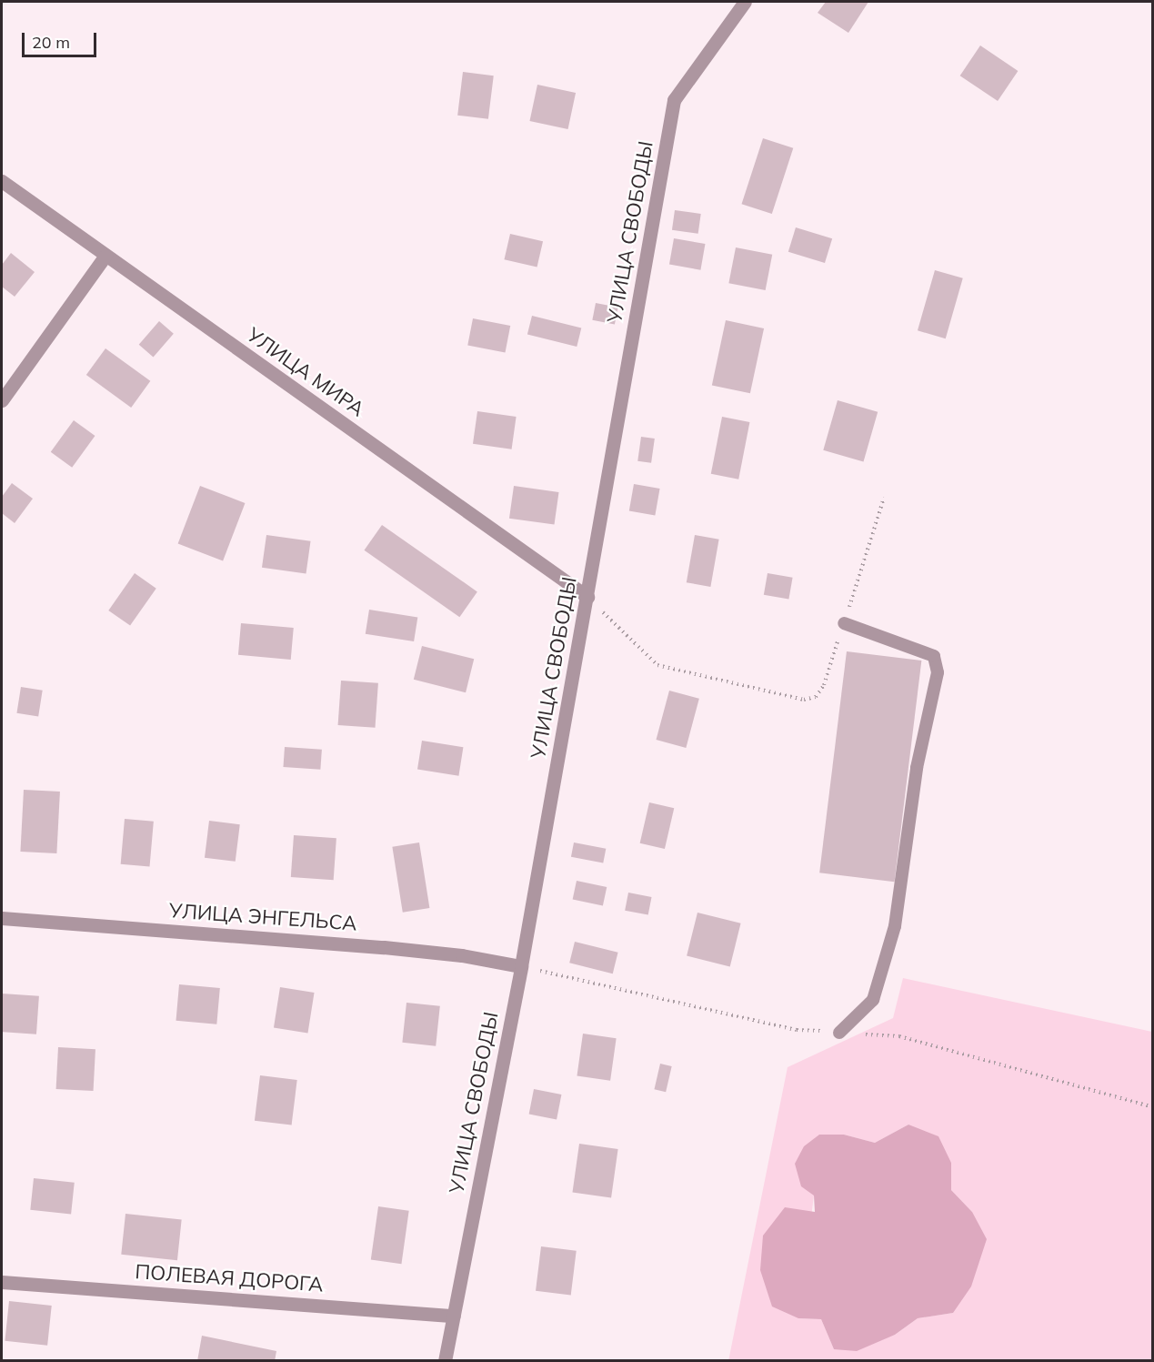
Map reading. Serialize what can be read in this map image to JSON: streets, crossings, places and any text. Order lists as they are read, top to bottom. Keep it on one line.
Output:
{"streets":{"street":["УЛИЦА СВОБОДЫ","УЛИЦА МИРА","УЛИЦА ЭНГЕЛЬСА","ПОЛЕВАЯ ДОРОГА"]},"crossings":[["УЛИЦА СВОБОДЫ","УЛИЦА МИРА"],["УЛИЦА СВОБОДЫ","УЛИЦА ЭНГЕЛЬСА"],["УЛИЦА СВОБОДЫ","ПОЛЕВАЯ ДОРОГА"]],"scale_bar":"20 m"}
